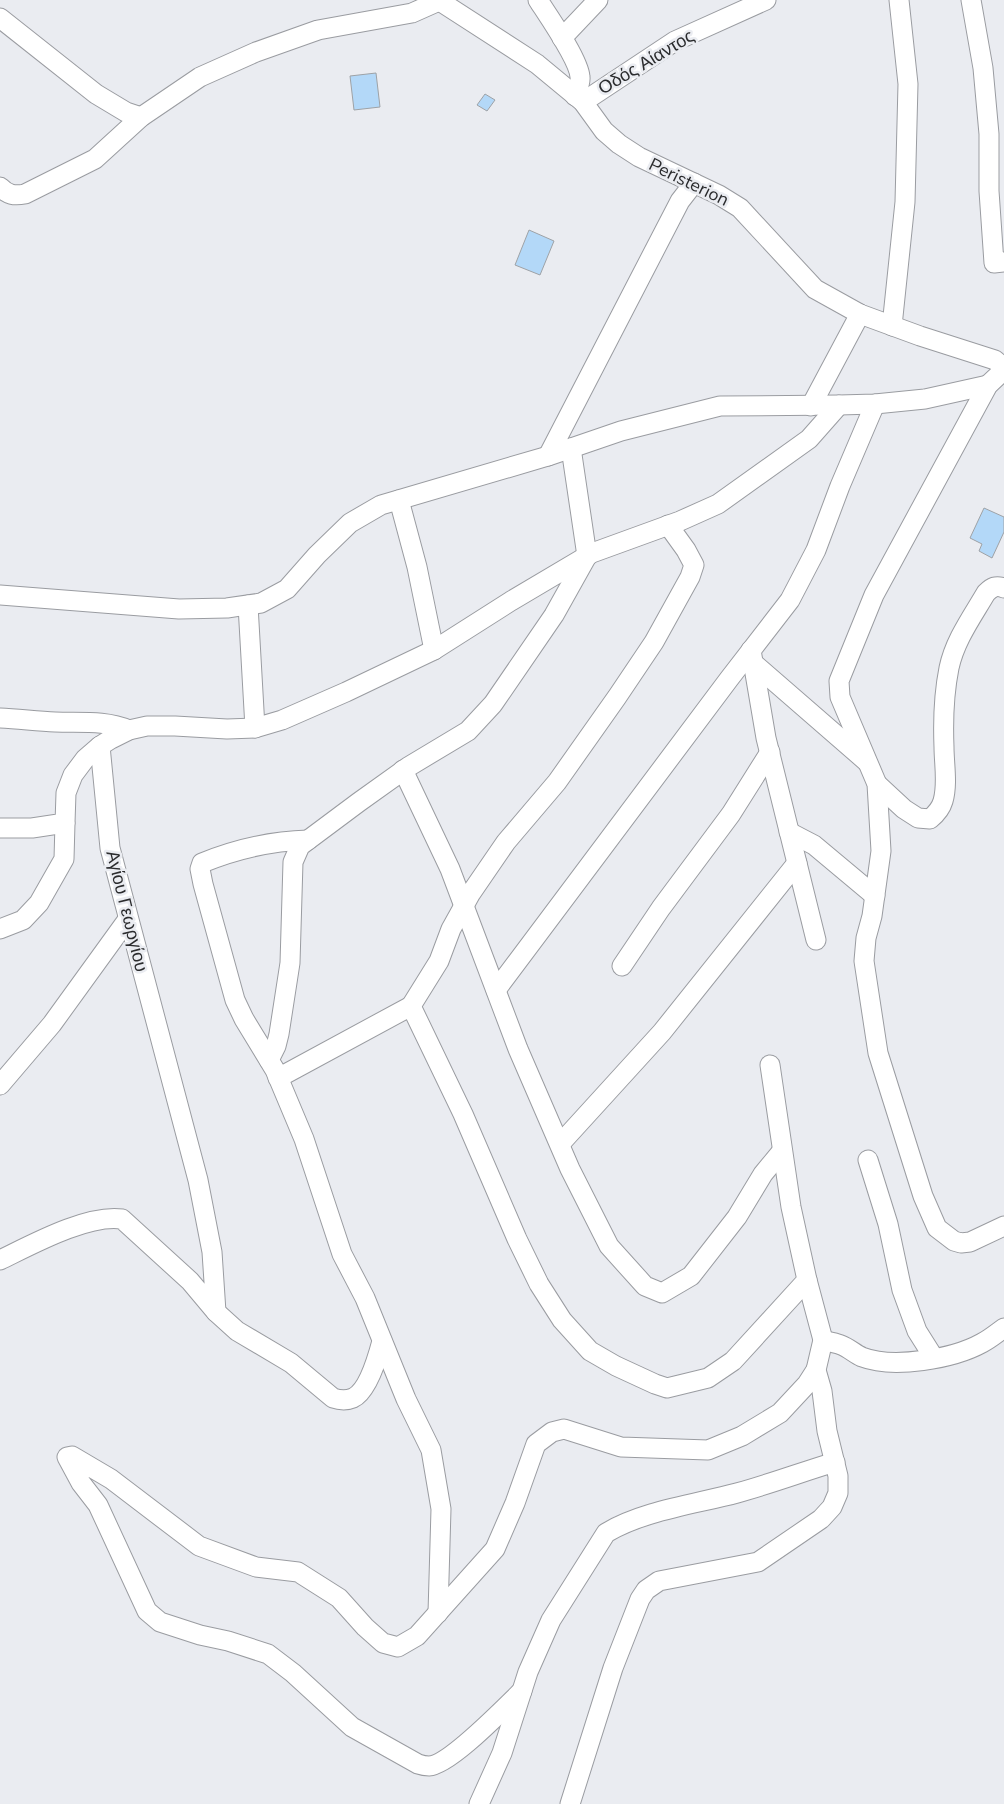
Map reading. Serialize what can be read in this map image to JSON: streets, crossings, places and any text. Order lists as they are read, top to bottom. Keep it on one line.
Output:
{"streets":{"street":["Οδός Αίαντος","Peristerion","Αγίου Γεωργίου"]},"crossings":[["Οδός Αίαντος","Peristerion"]]}
